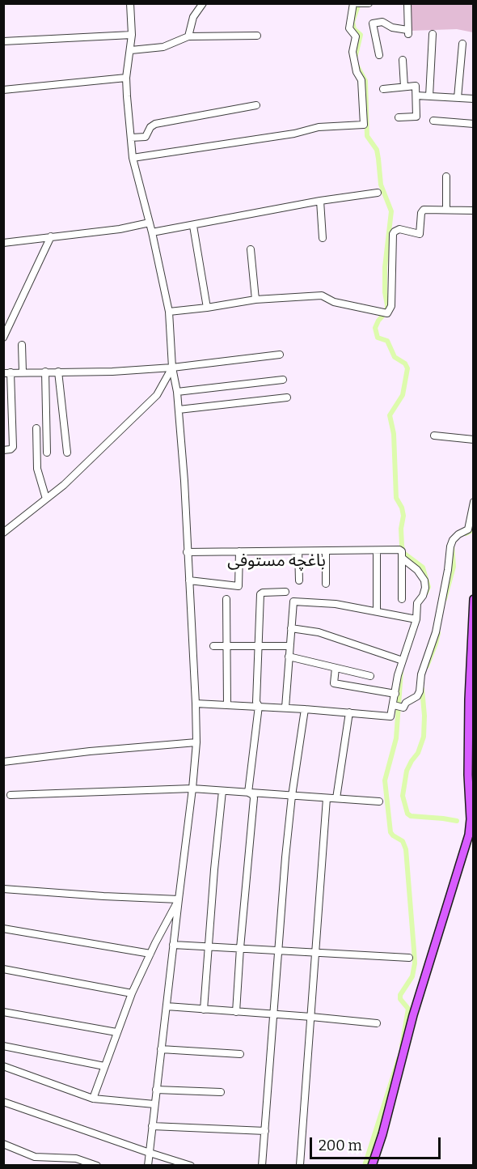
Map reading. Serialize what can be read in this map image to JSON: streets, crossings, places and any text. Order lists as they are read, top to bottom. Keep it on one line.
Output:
{"districts":["باغچه مستوفی"],"scale_bar":"200 m"}
